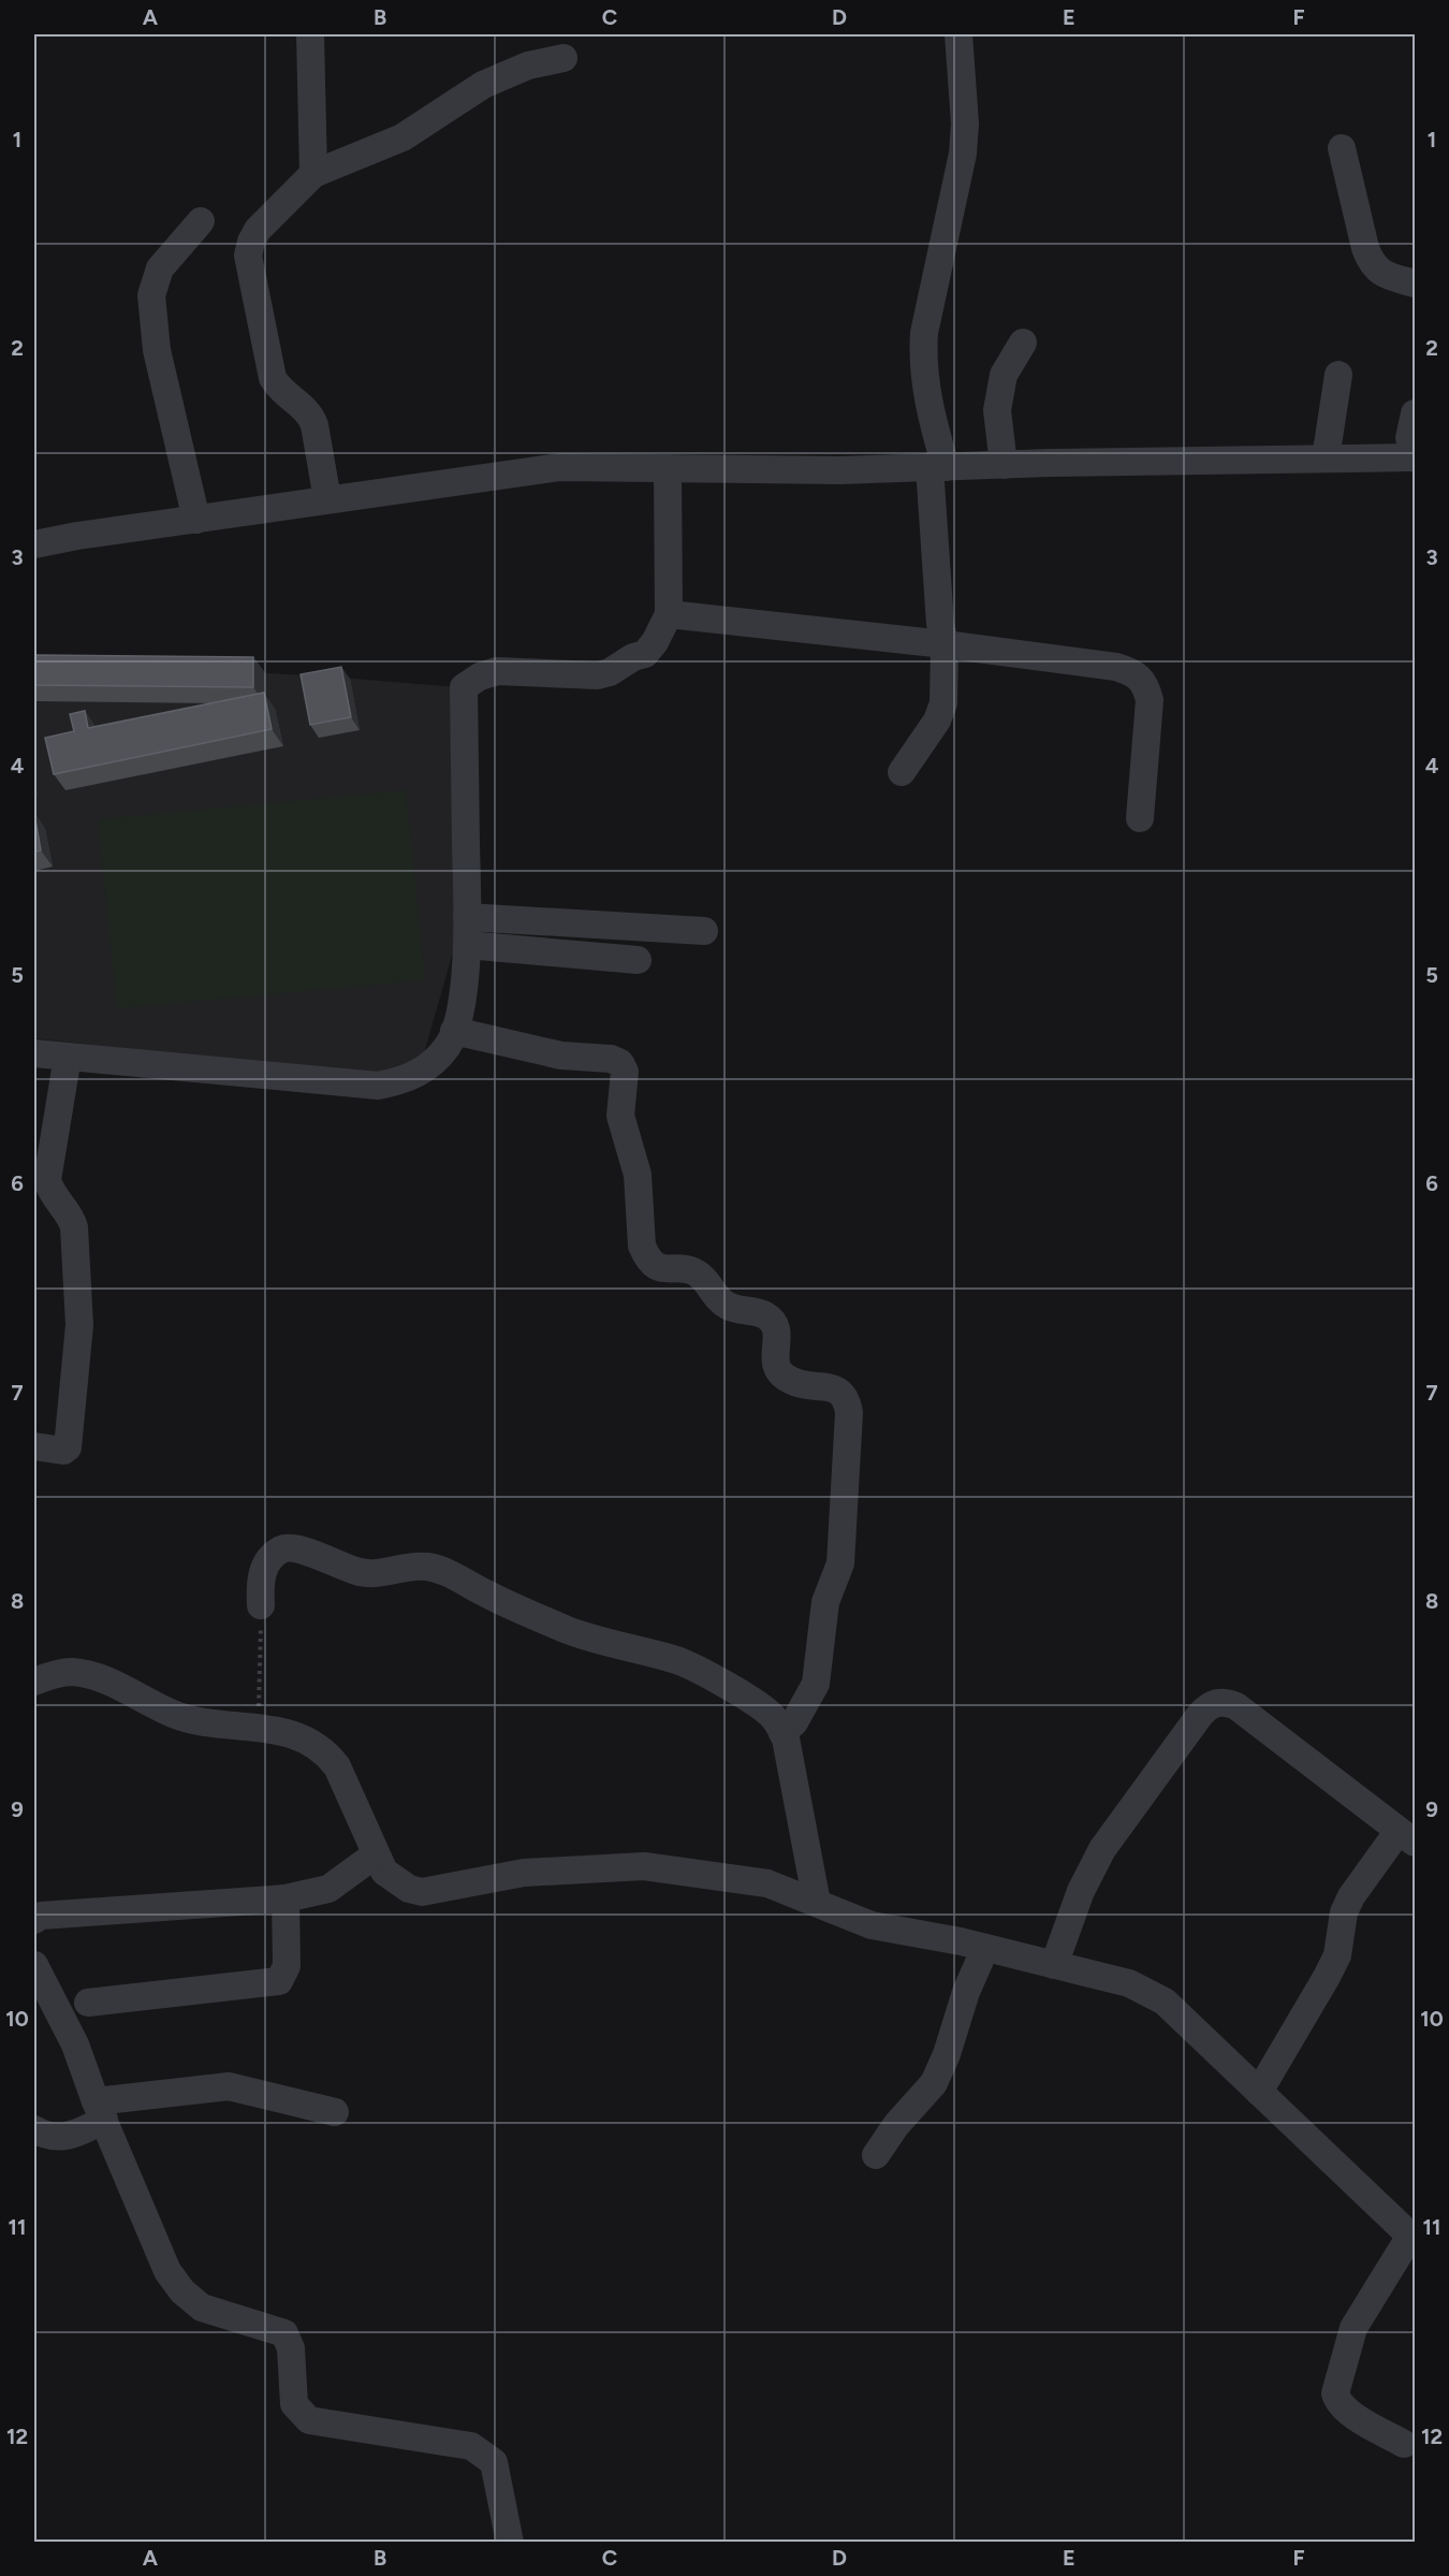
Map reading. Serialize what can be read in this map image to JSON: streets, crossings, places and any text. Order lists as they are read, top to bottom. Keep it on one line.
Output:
{"grid":{"columns":["A","B","C","D","E","F"],"rows":["1","2","3","4","5","6","7","8","9","10","11","12"]}}
